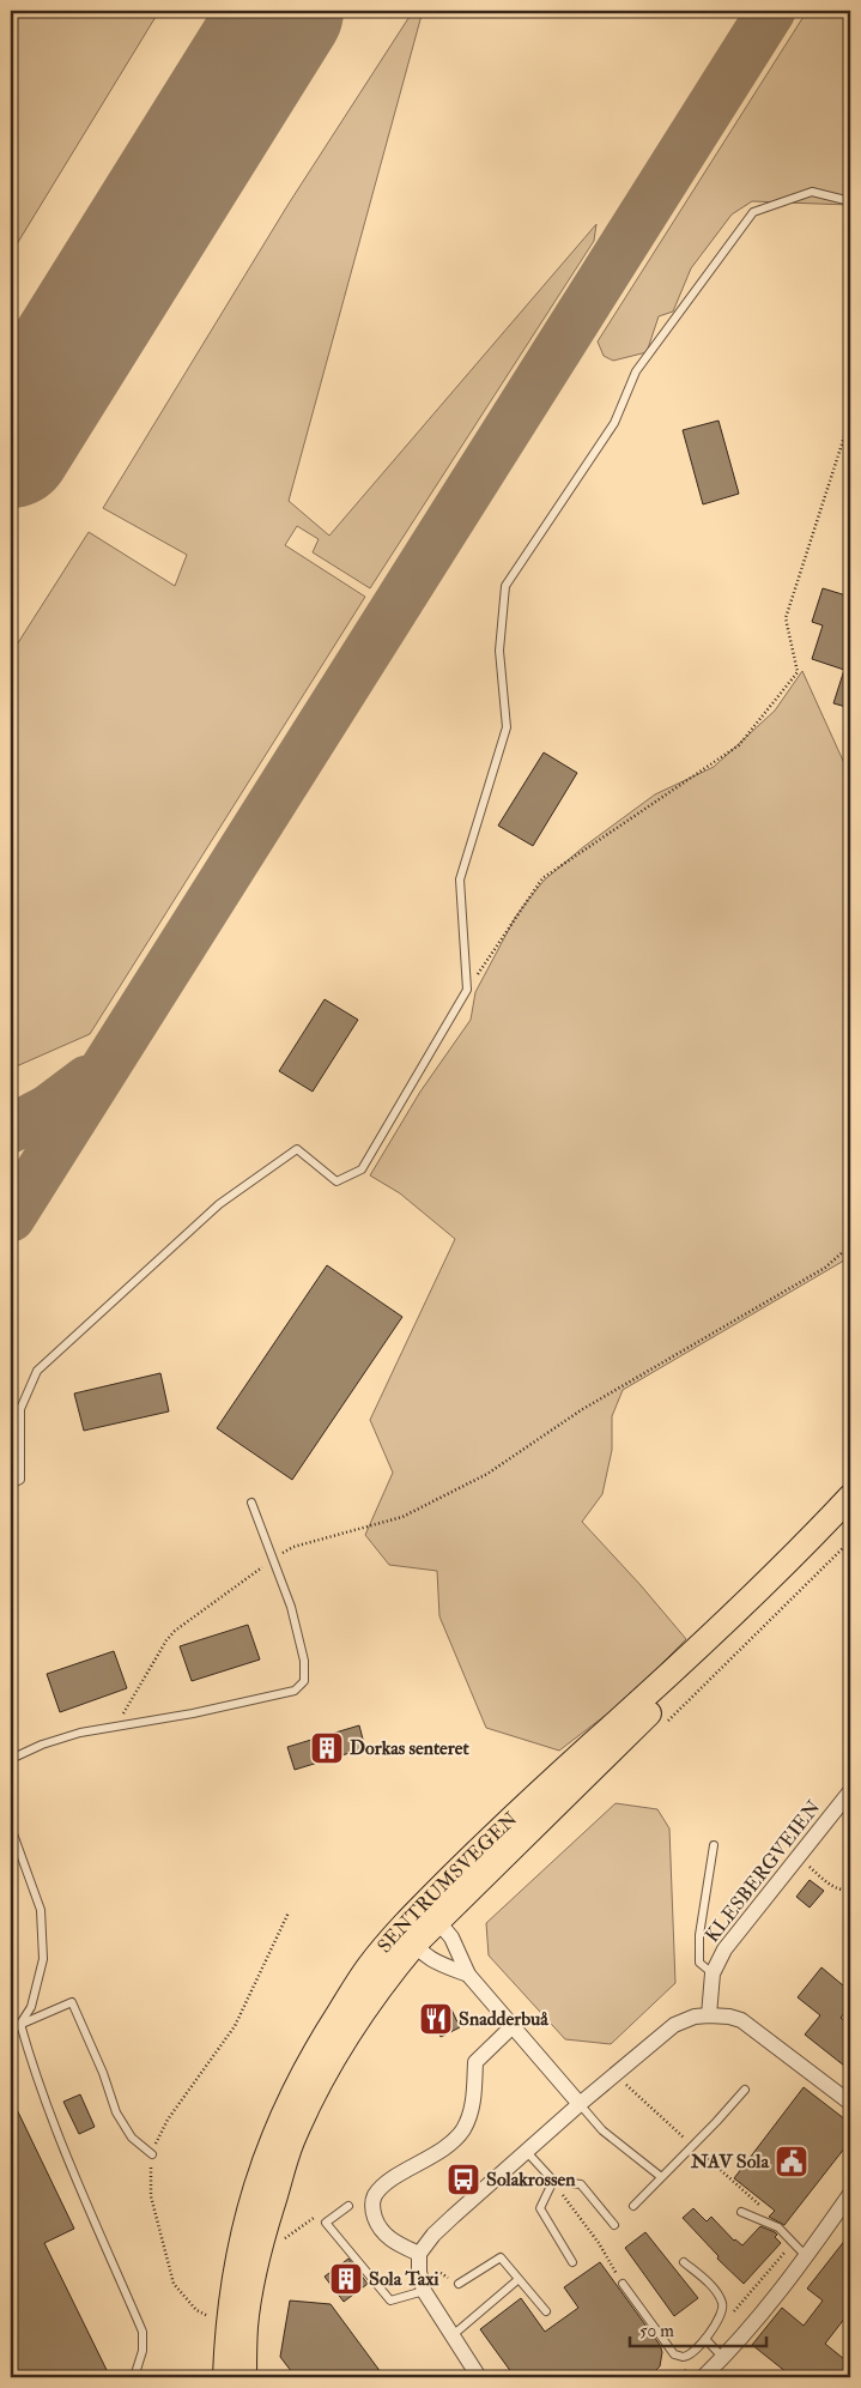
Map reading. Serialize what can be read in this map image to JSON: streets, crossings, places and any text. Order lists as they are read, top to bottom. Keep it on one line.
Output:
{"streets":{"main road":["SENTRUMSVEGEN"],"street":["KLESBERGVEIEN"]},"places":{"building":["Dorkas senteret","Sola Taxi"],"restaurant":["Snadderbuå"],"public building":["NAV Sola"],"bus stop":["Solakrossen"]},"scale_bar":"50 m"}
